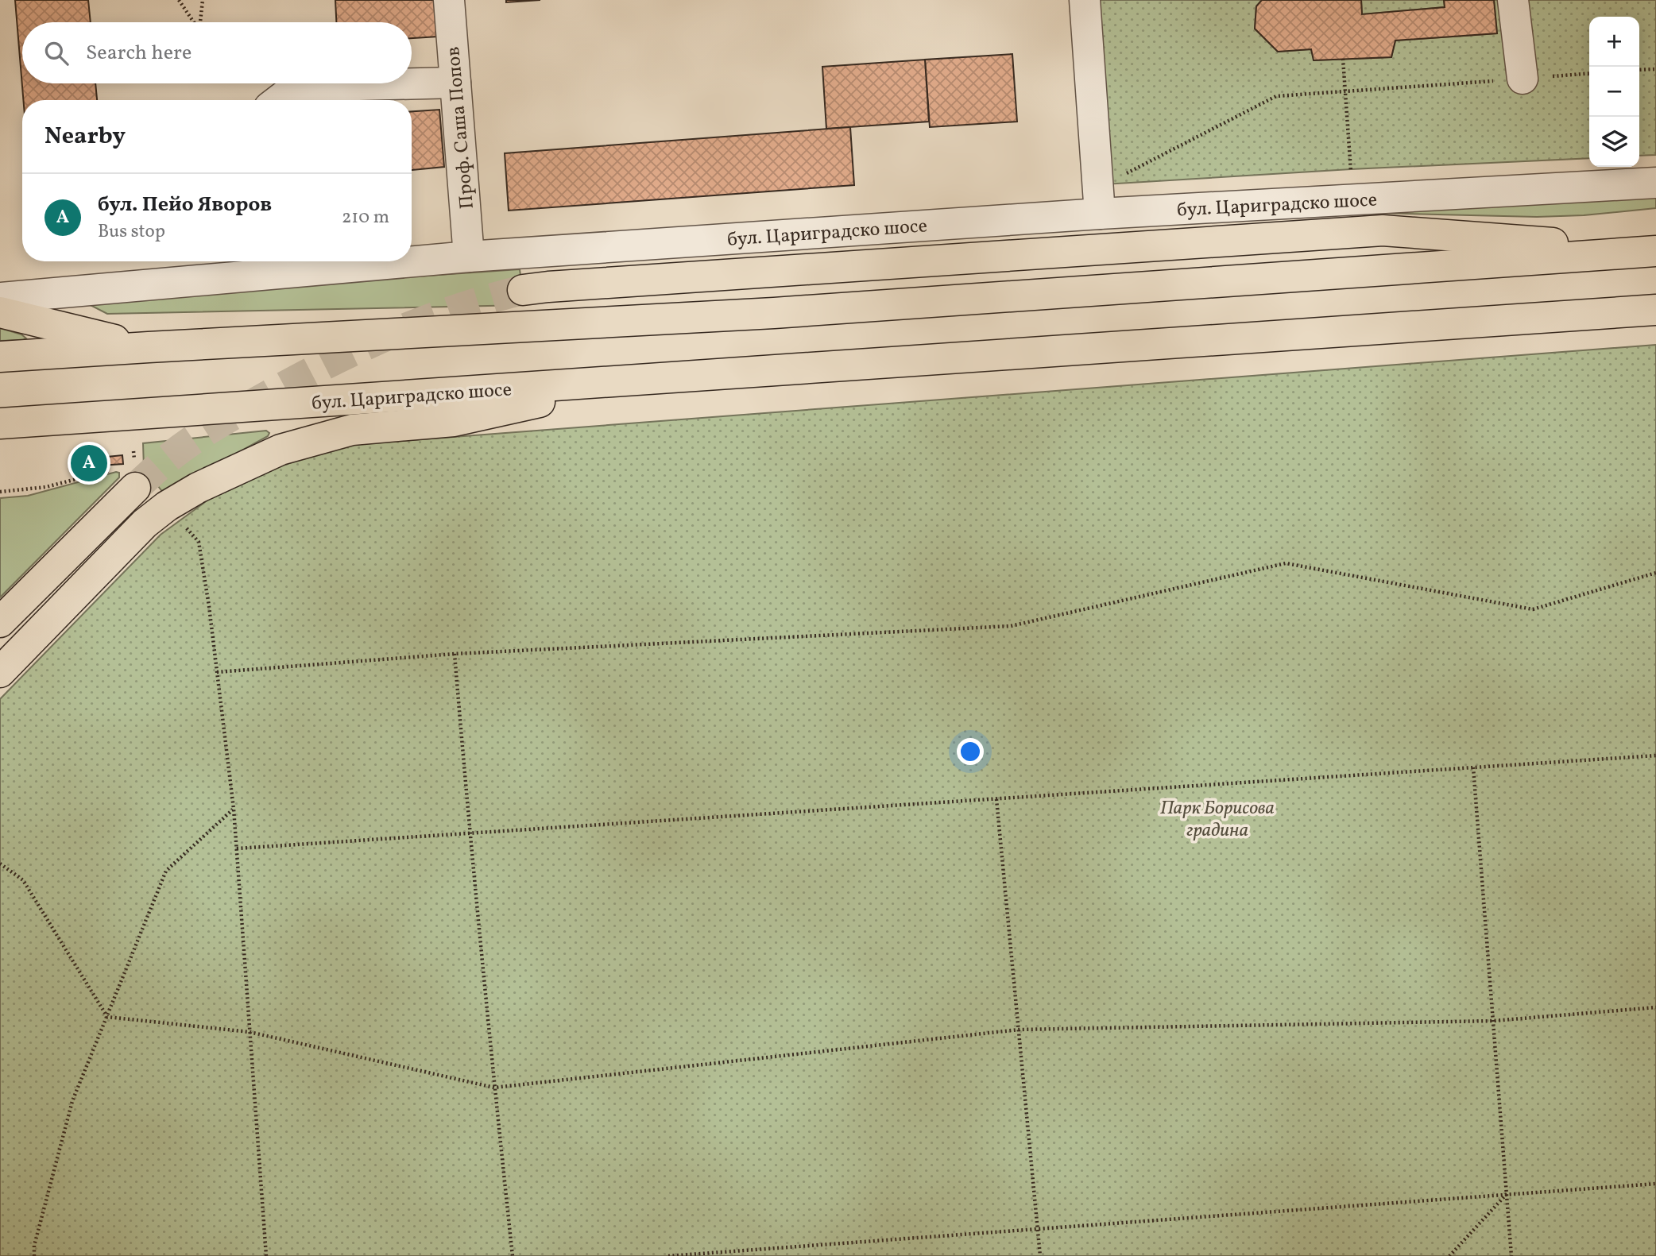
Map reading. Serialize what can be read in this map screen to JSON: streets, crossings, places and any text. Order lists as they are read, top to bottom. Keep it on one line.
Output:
{"streets":{"highway":["бул. Цариградско шосе"],"street":["Проф. Саша Попов"]},"crossings":[["Проф. Саша Попов","бул. Цариградско шосе"]],"parks":["Парк Борисова градина"],"page":{"map_buttons":["+","−"],"search":"Search here","heading":"Nearby","list":[{"mark":"A","name":"бул. Пейо Яворов","note":"Bus stop","value":"210 m"}],"pins":"A"}}
